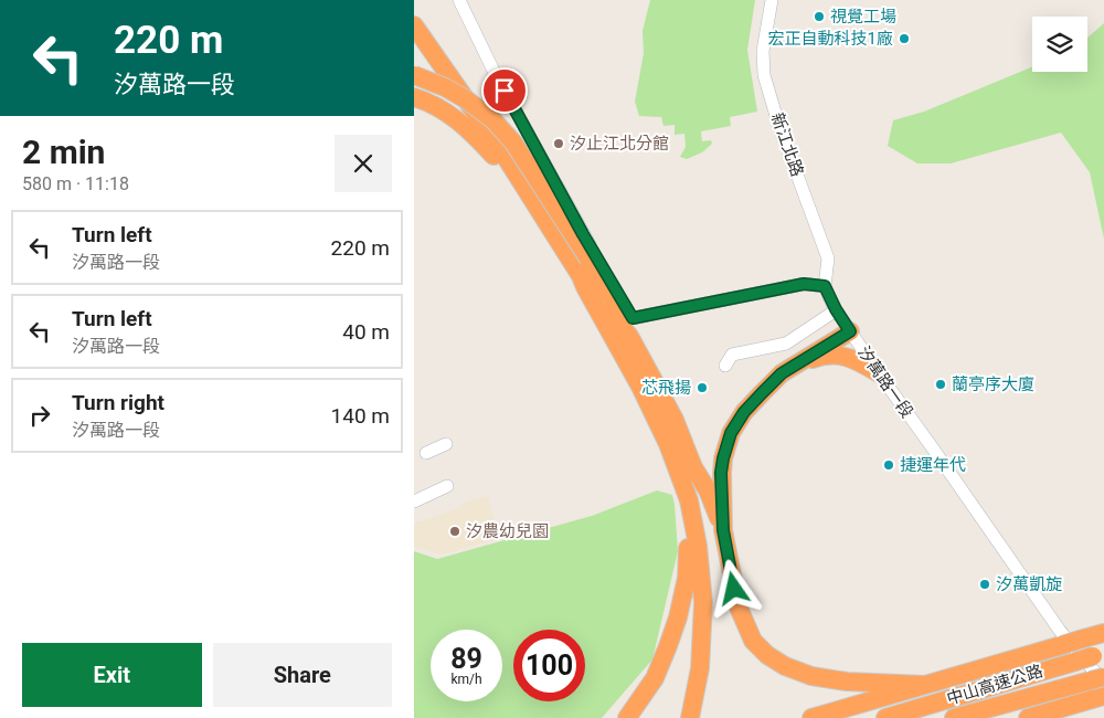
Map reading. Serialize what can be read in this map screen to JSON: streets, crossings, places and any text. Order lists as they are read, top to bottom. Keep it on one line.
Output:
{"streets":{"highway":["中山高速公路"],"street":["新江北路","汐萬路一段"]},"crossings":[["新江北路","汐萬路一段"],["汐萬路一段","中山高速公路"]],"places":["視覺工場","宏正自動科技1廠","汐止江北分館","蘭亭序大廈","芯飛揚","捷運年代","汐農幼兒園","汐萬凱旋"],"page":{"turn":["220 m","汐萬路一段"],"heading":["2 min","580 m · 11:18"],"list":[{"name":"Turn left","note":"汐萬路一段","value":"220 m"},{"name":"Turn left","note":"汐萬路一段","value":"40 m"},{"name":"Turn right","note":"汐萬路一段","value":"140 m"}],"speed":"89 km/h","limit":"100","buttons":["Exit","Share"]}}
